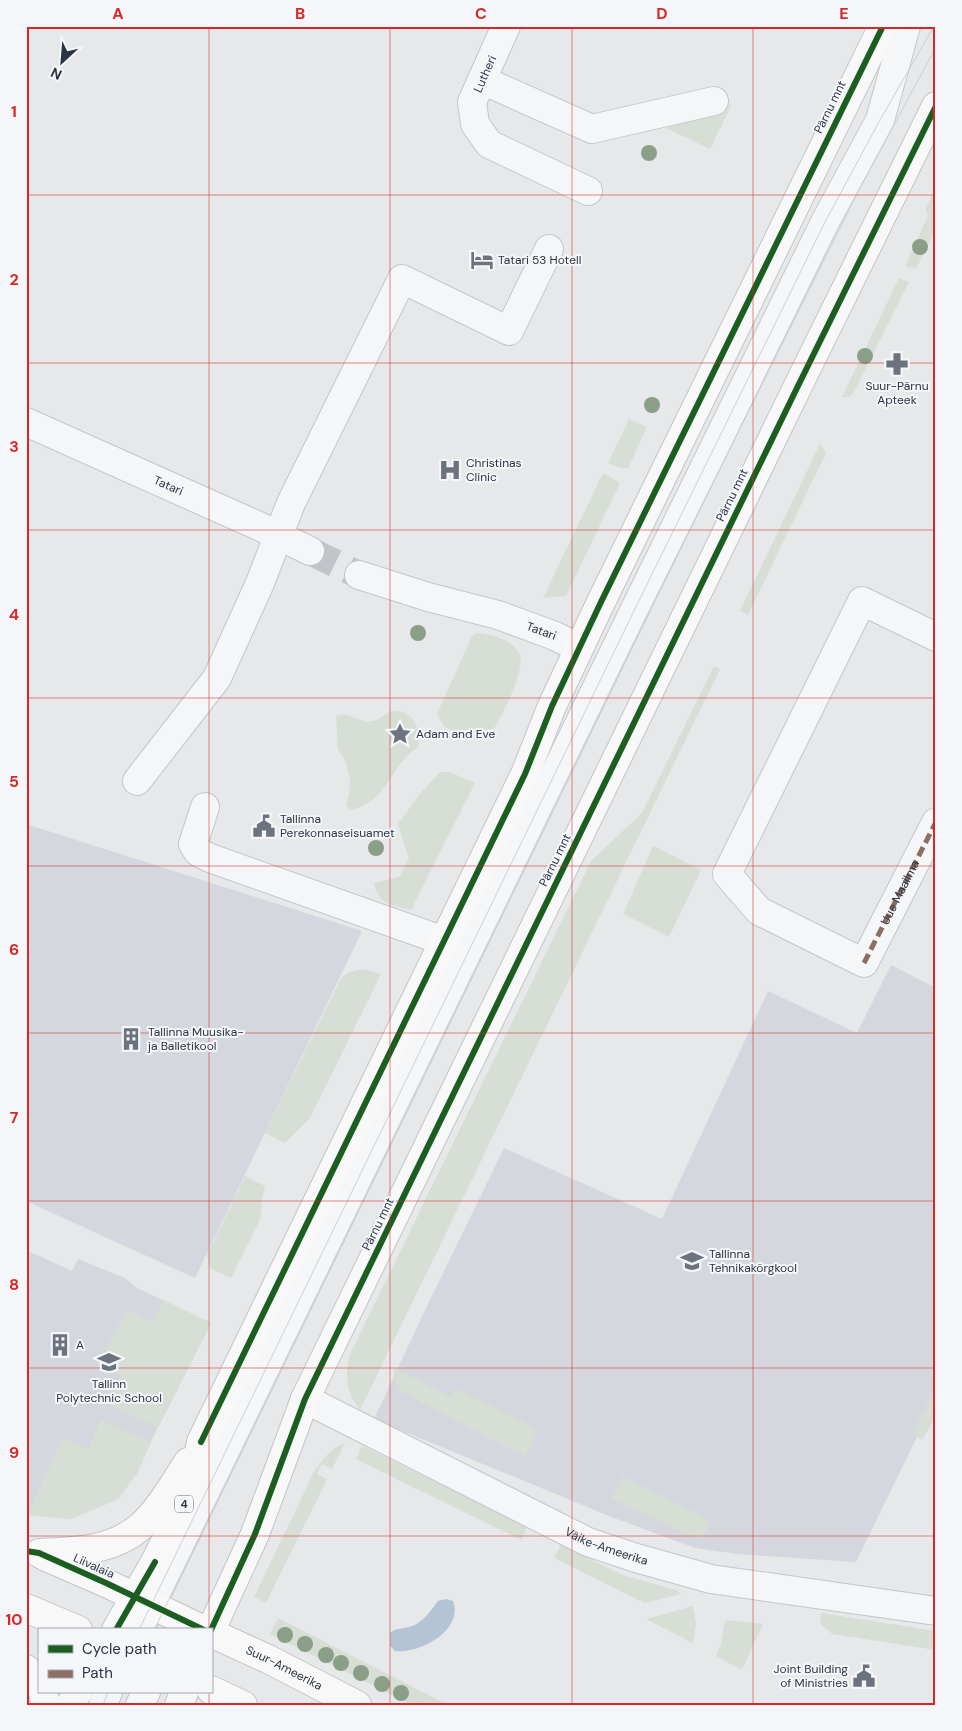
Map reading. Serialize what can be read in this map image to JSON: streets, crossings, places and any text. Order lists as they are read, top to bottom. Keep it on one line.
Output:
{"streets":{"main road":["Pärnu mnt","4","Liivalaia","Suur-Ameerika"],"street":["Lutheri","Tatari","Uue Maailma","Väike-Ameerika"]},"crossings":[["Pärnu mnt","Tatari"],["Pärnu mnt","Väike-Ameerika"],["Pärnu mnt","Liivalaia"]],"places":{"hotel":["Tatari 53 Hotell"],"pharmacy":["Suur-Pärnu Apteek"],"hospital":["Christinas Clinic"],"place":["Adam and Eve"],"public building":["Tallinna Perekonnaseisuamet","Joint Building of Ministries"],"building":["Tallinna Muusika- ja Balletikool","A"],"school or university":["Tallinna Tehnikakõrgkool","Tallinn Polytechnic School"]},"legend":["Cycle path","Path"],"north":"bottom left","grid":{"columns":["A","B","C","D","E"],"rows":["1","2","3","4","5","6","7","8","9","10"]}}
